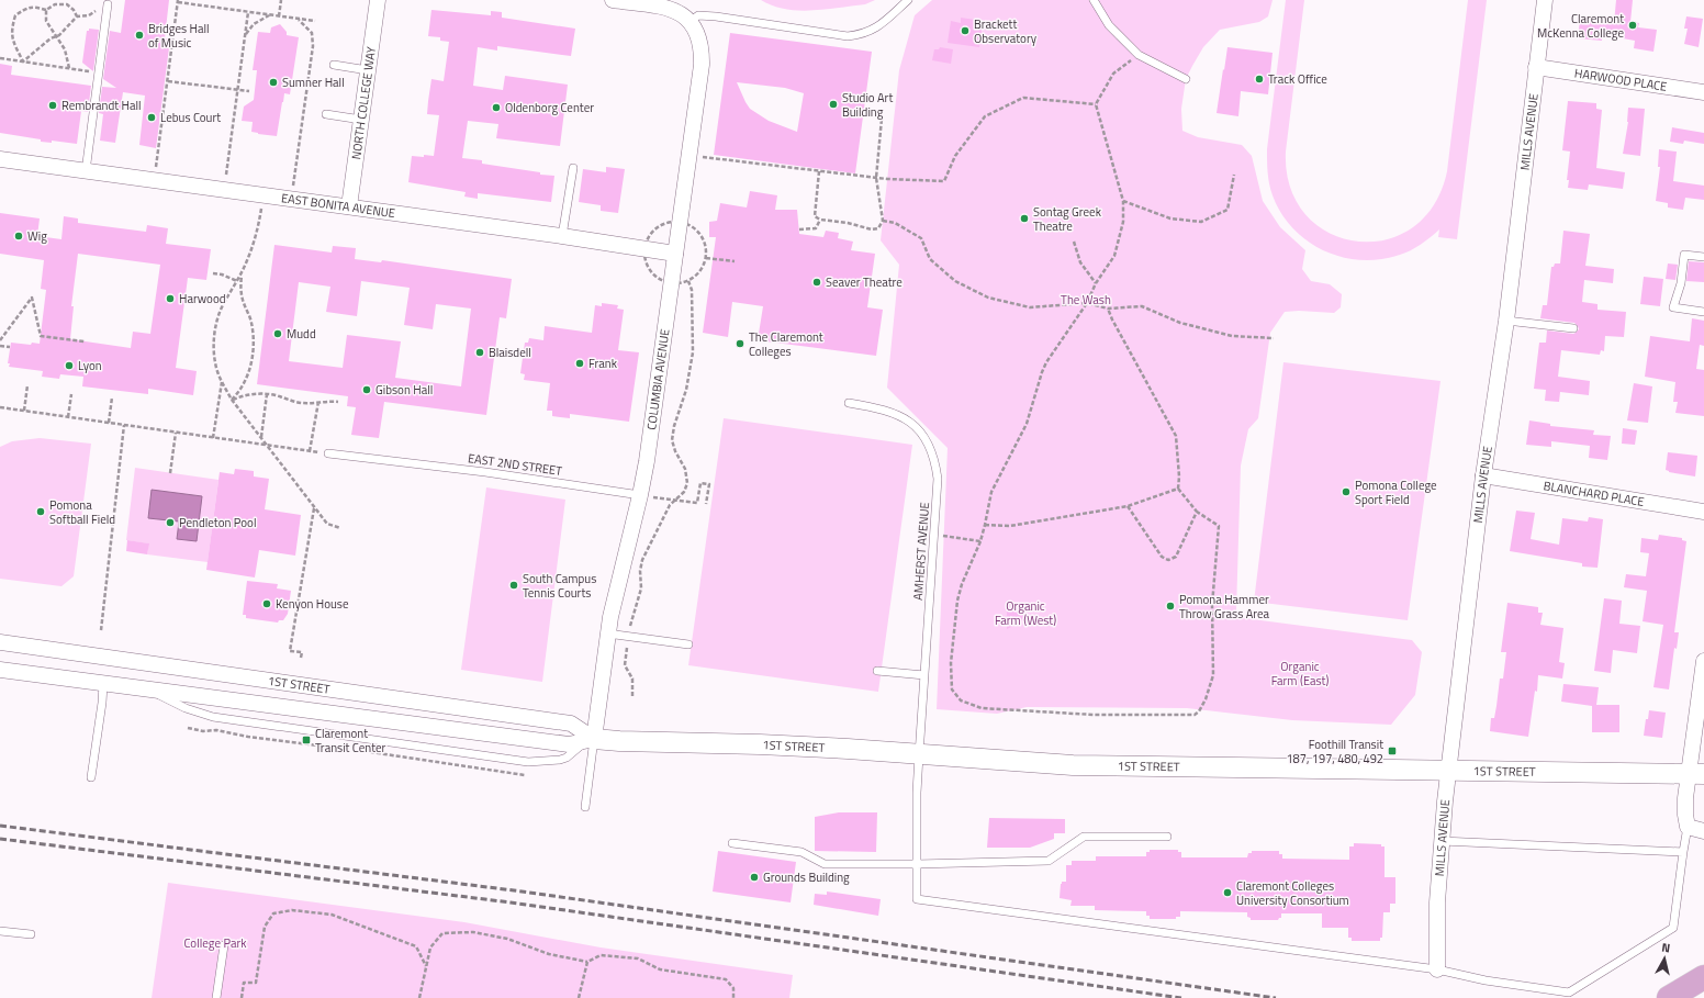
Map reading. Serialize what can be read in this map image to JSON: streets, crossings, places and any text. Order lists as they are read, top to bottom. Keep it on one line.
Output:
{"streets":{"street":["HARWOOD PLACE","NORTH COLLEGE WAY","MILLS AVENUE","EAST BONITA AVENUE","COLUMBIA AVENUE","BLANCHARD PLACE","1ST STREET"],"lane":["EAST 2ND STREET","AMHERST AVENUE"]},"crossings":[["HARWOOD PLACE","MILLS AVENUE"],["NORTH COLLEGE WAY","EAST BONITA AVENUE"],["MILLS AVENUE","BLANCHARD PLACE"],["MILLS AVENUE","AMHERST AVENUE"],["MILLS AVENUE","1ST STREET"],["EAST BONITA AVENUE","COLUMBIA AVENUE"],["COLUMBIA AVENUE","EAST 2ND STREET"],["COLUMBIA AVENUE","1ST STREET"],["AMHERST AVENUE","1ST STREET"]],"parks":["The Wash","Organic Farm (West)","Organic Farm (East)","College Park"],"places":{"other":["Claremont McKenna College","Brackett Observatory","Bridges Hall of Music","Track Office","Sumner Hall","Studio Art Building","Rembrandt Hall","Oldenborg Center","Lebus Court","Sontag Greek Theatre","Wig","Seaver Theatre","Harwood","Mudd","The Claremont Colleges","Blaisdell","Frank","Lyon","Gibson Hall","Pomona College Sport Field","Pomona Softball Field","Pendleton Pool","South Campus Tennis Courts","Kenyon House","Pomona Hammer Throw Grass Area","Grounds Building","Claremont Colleges University Consortium"],"transit":["Claremont Transit Center","Foothill Transit 187, 197, 480, 492"]},"north":"top"}
